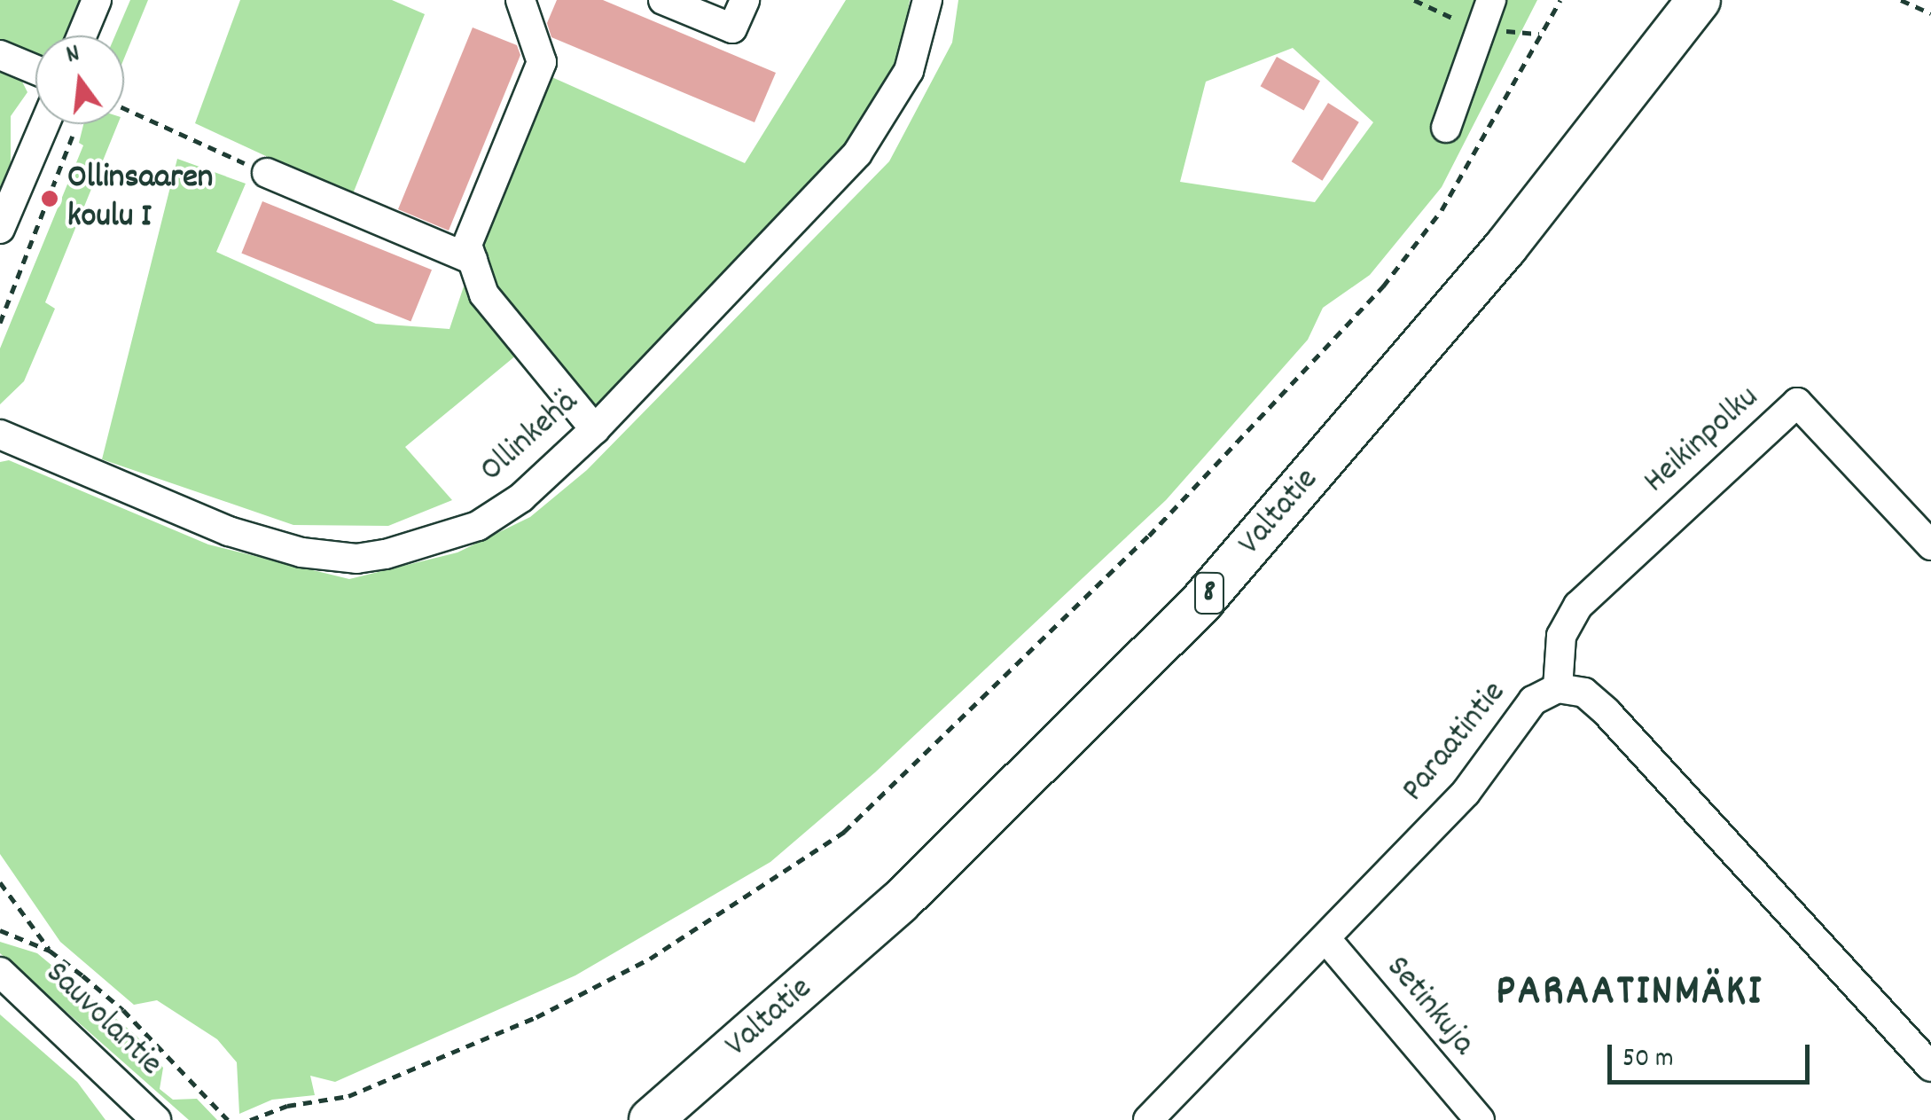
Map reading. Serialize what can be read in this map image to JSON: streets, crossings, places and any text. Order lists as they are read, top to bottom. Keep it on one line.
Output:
{"streets":{"highway":["Valtatie","8"],"street":["Ollinkehä","Heikinpolku","Paraatintie","Setinkuja","Sauvolantie"]},"crossings":[["Heikinpolku","Paraatintie"],["Paraatintie","Setinkuja"]],"districts":["PARAATINMÄKI"],"places":["Ollinsaaren koulu I"],"scale_bar":"50 m","north":"top"}
